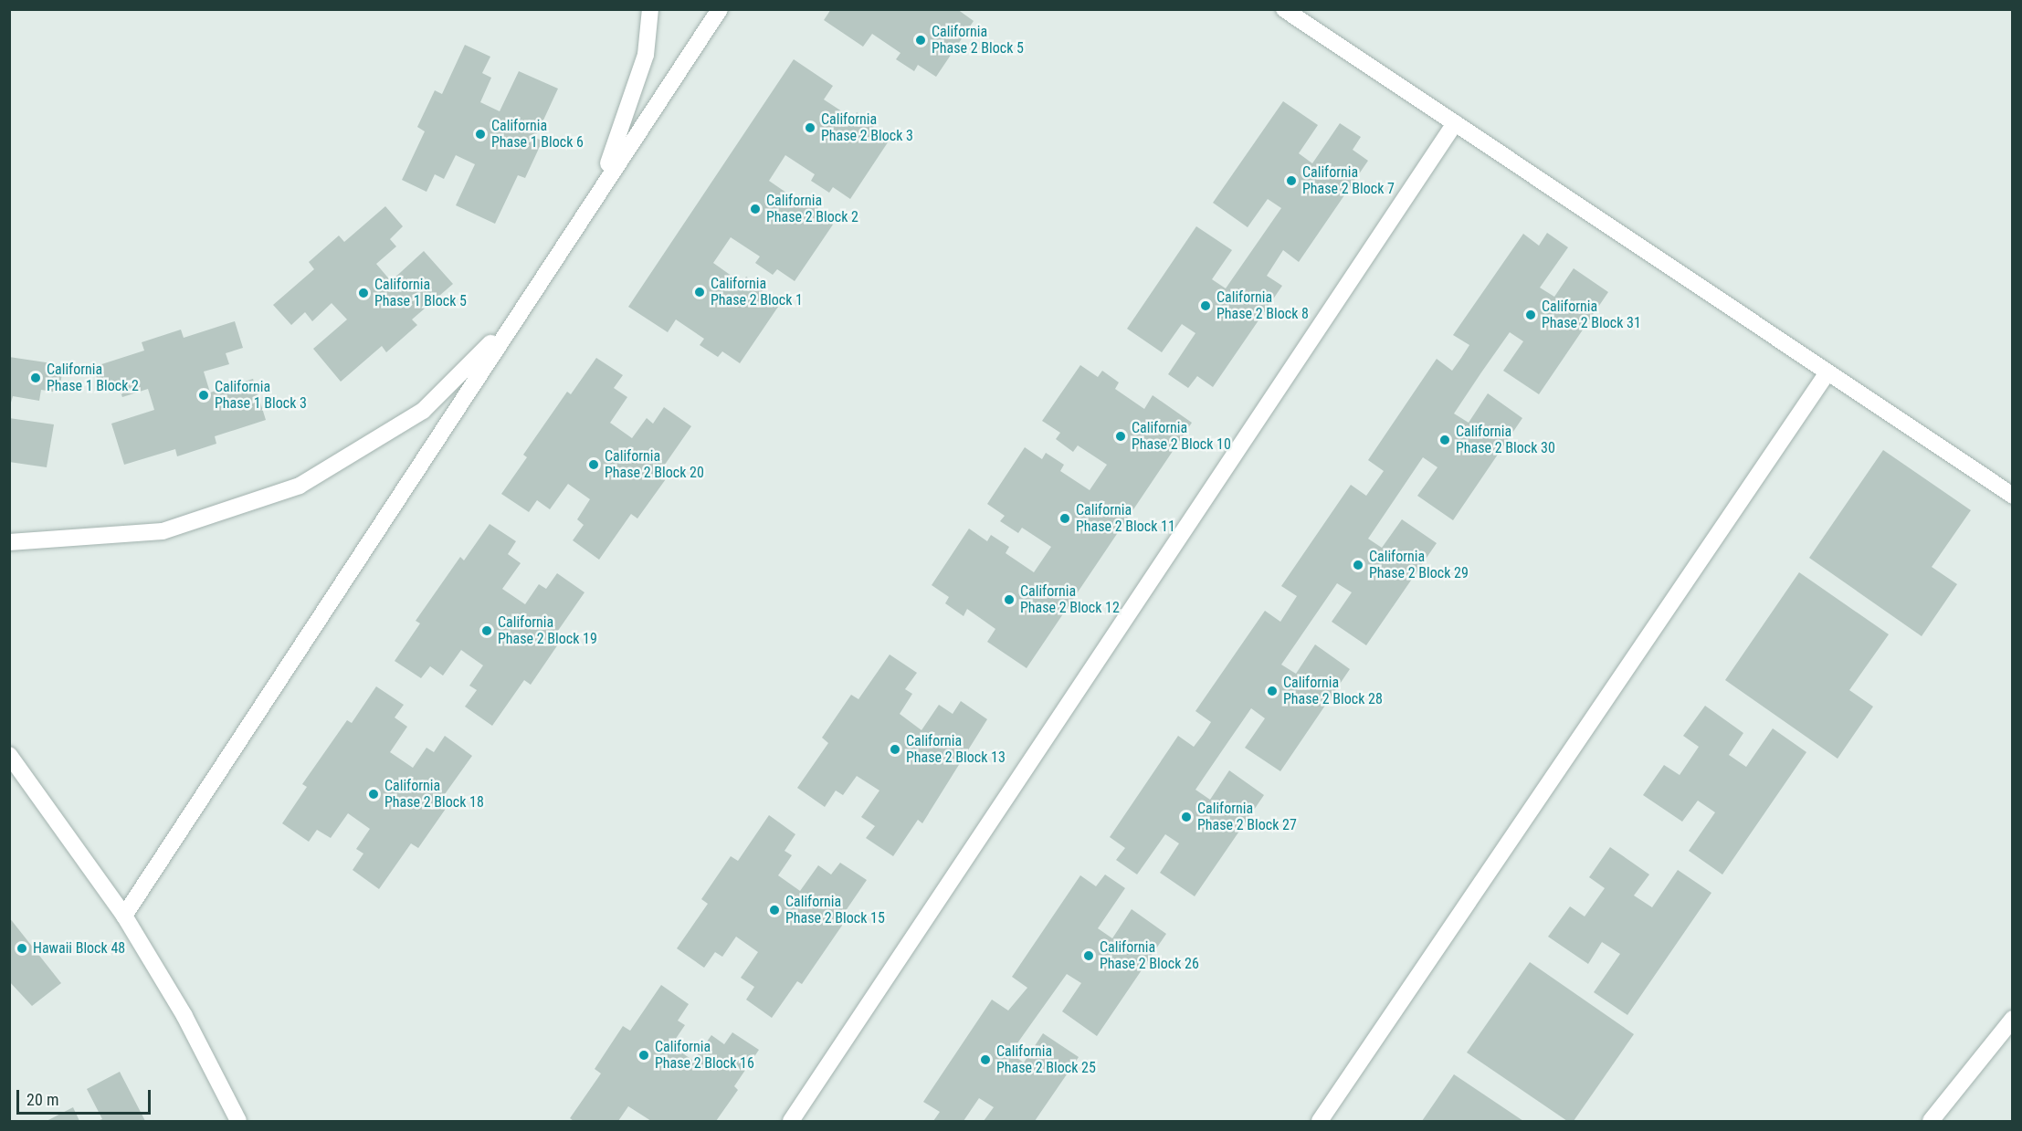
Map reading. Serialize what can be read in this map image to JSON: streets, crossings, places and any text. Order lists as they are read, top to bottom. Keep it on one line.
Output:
{"places":["California Phase 2 Block 5","California Phase 2 Block 3","California Phase 1 Block 6","California Phase 2 Block 7","California Phase 2 Block 2","California Phase 2 Block 1","California Phase 1 Block 5","California Phase 2 Block 8","California Phase 2 Block 31","California Phase 1 Block 2","California Phase 1 Block 3","California Phase 2 Block 10","California Phase 2 Block 30","California Phase 2 Block 20","California Phase 2 Block 11","California Phase 2 Block 29","California Phase 2 Block 12","California Phase 2 Block 19","California Phase 2 Block 28","California Phase 2 Block 13","California Phase 2 Block 18","California Phase 2 Block 27","California Phase 2 Block 15","Hawaii Block 48","California Phase 2 Block 26","California Phase 2 Block 16","California Phase 2 Block 25"],"scale_bar":"20 m"}
